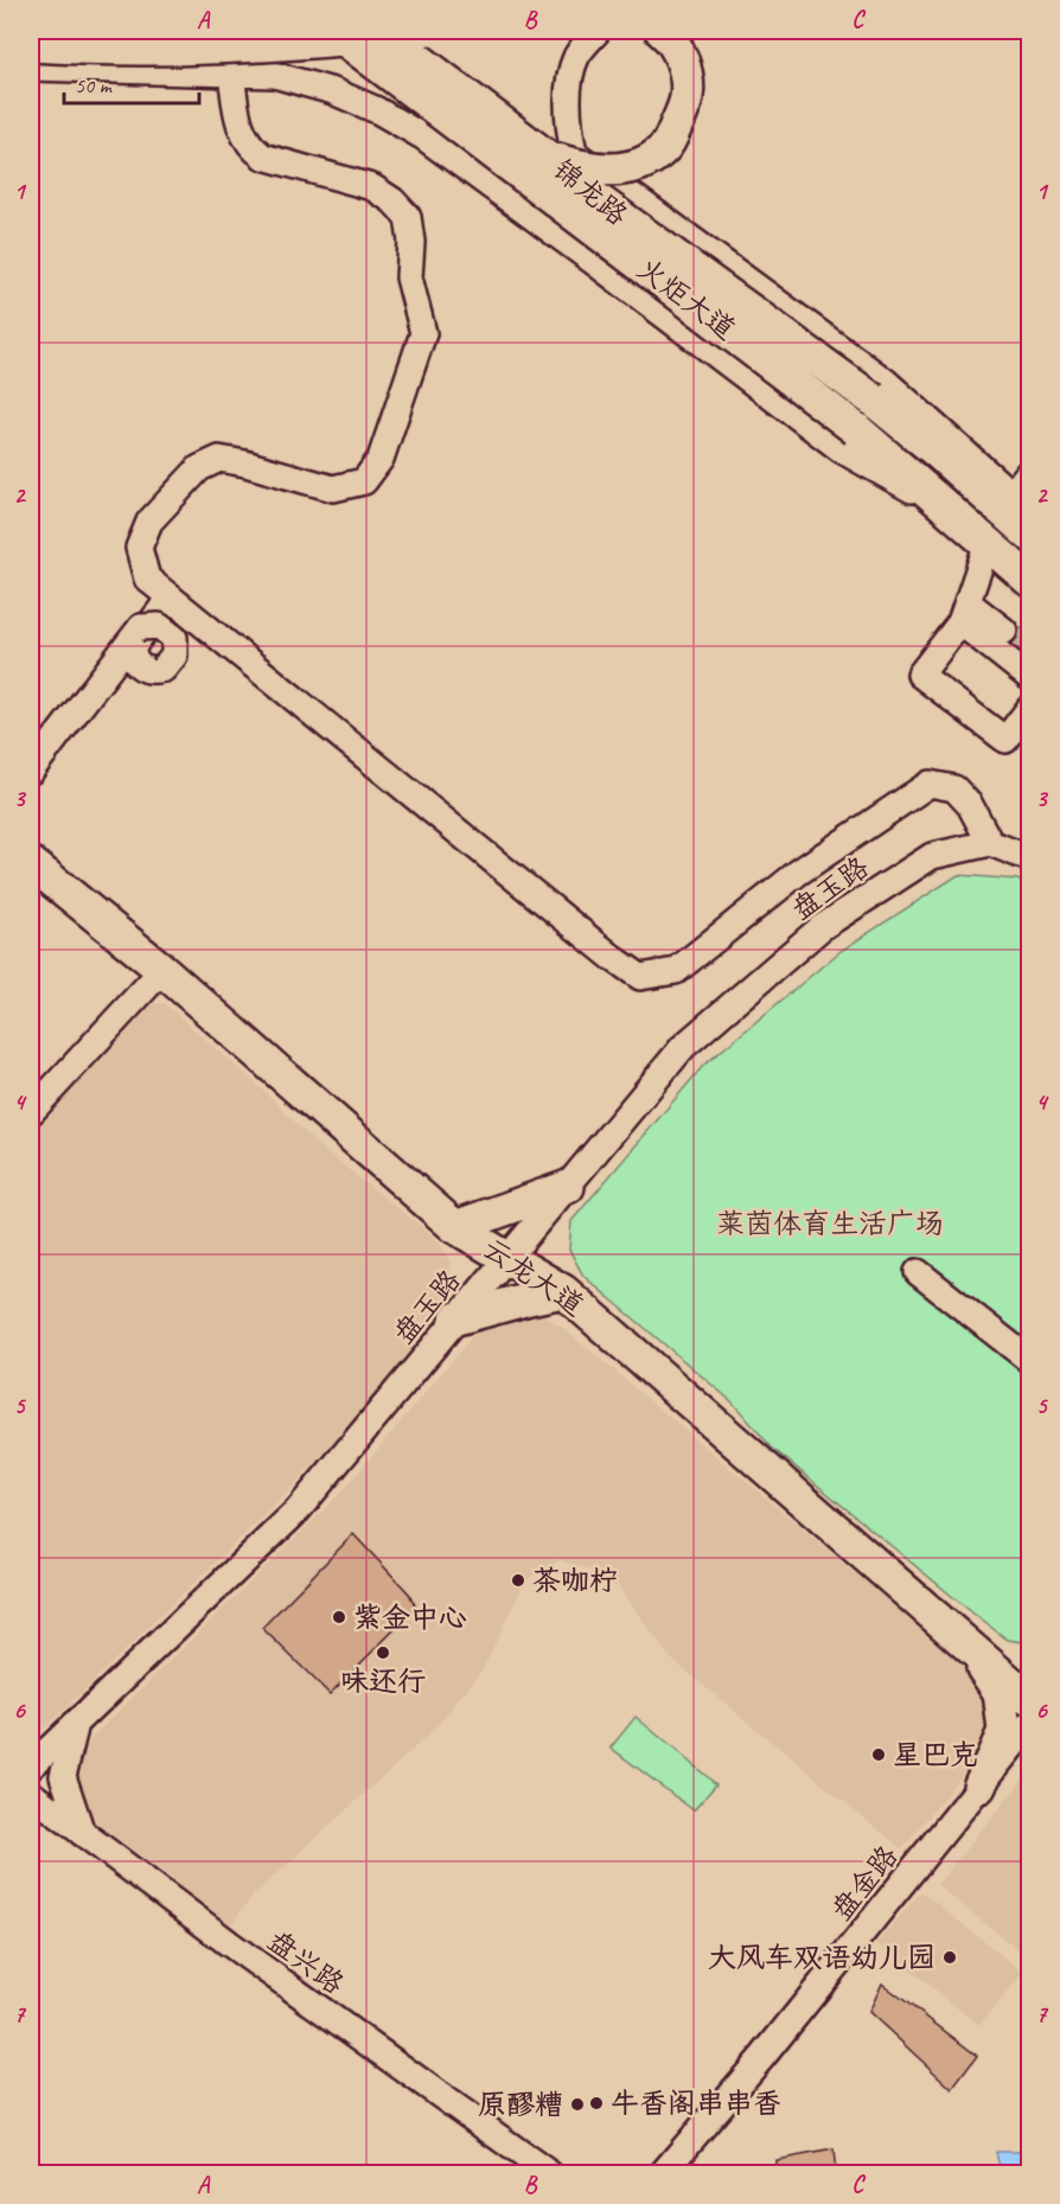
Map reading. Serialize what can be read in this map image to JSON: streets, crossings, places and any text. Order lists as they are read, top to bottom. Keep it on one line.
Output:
{"streets":{"main road":["锦龙路","火炬大道","云龙大道"],"street":["盘玉路","盘金路","盘兴路"]},"crossings":[["盘玉路","云龙大道"]],"parks":["莱茵体育生活广场"],"places":["茶咖柠","紫金中心","味还行","星巴克","大风车双语幼儿园","牛香阁串串香","原醪糟"],"scale_bar":"50 m","grid":{"columns":["A","B","C"],"rows":["1","2","3","4","5","6","7"]}}
